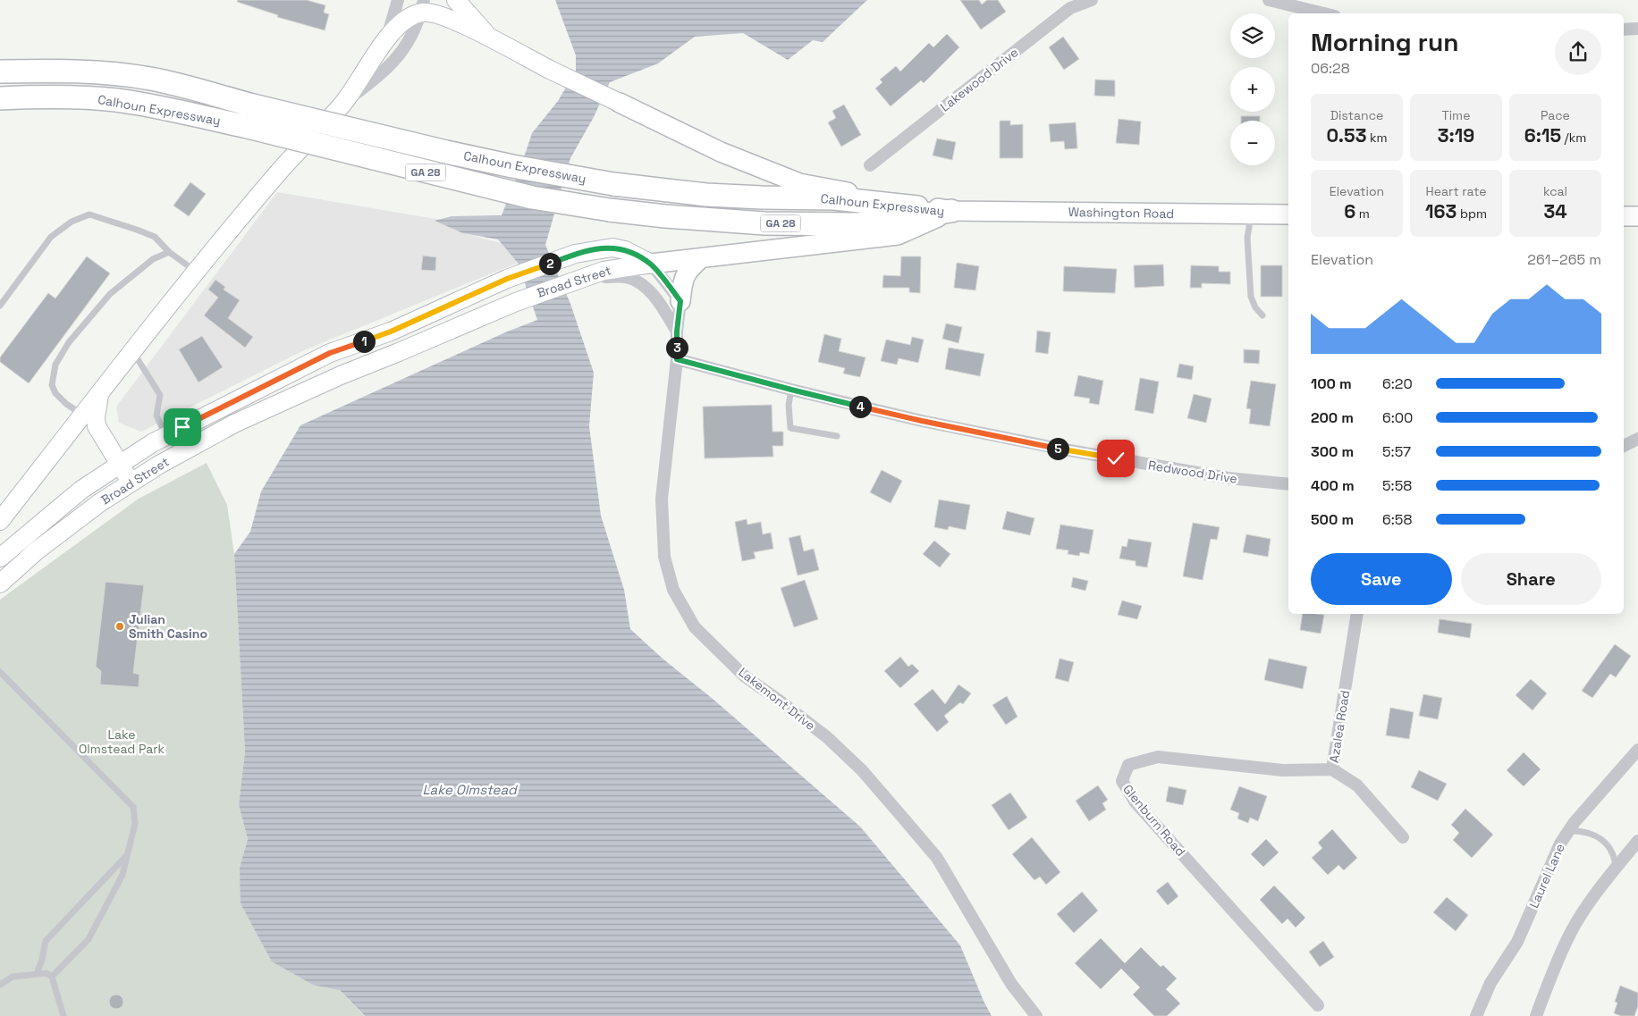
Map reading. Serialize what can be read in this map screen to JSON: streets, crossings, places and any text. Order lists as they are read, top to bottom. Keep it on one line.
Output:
{"streets":{"highway":["Calhoun Expressway","GA 28"],"main road":["Washington Road","Broad Street"],"street":["Lakewood Drive","Redwood Drive","Lakemont Drive","Azalea Road","Glenburn Road","Laurel Lane"]},"crossings":[["Calhoun Expressway","Washington Road"],["Broad Street","Lakemont Drive"],["Redwood Drive","Lakemont Drive"],["Azalea Road","Glenburn Road"]],"water":["Lake Olmstead"],"parks":["Lake Olmstead Park"],"places":["Julian Smith Casino"],"page":{"map_buttons":["+","−"],"heading":["Morning run","06:28"],"stats":[["Distance","0.53 km"],["Time","3:19"],["Pace","6:15 /km"],["Elevation","6 m"],["Heart rate","163 bpm"],["kcal","34"]],"chart":["Elevation","261–265 m"],"pins":["2","1","3","4","5"],"list":[{"name":"100 m","note":"6:20"},{"name":"200 m","note":"6:00"},{"name":"300 m","note":"5:57"},{"name":"400 m","note":"5:58"},{"name":"500 m","note":"6:58"}],"buttons":["Save","Share"]}}
